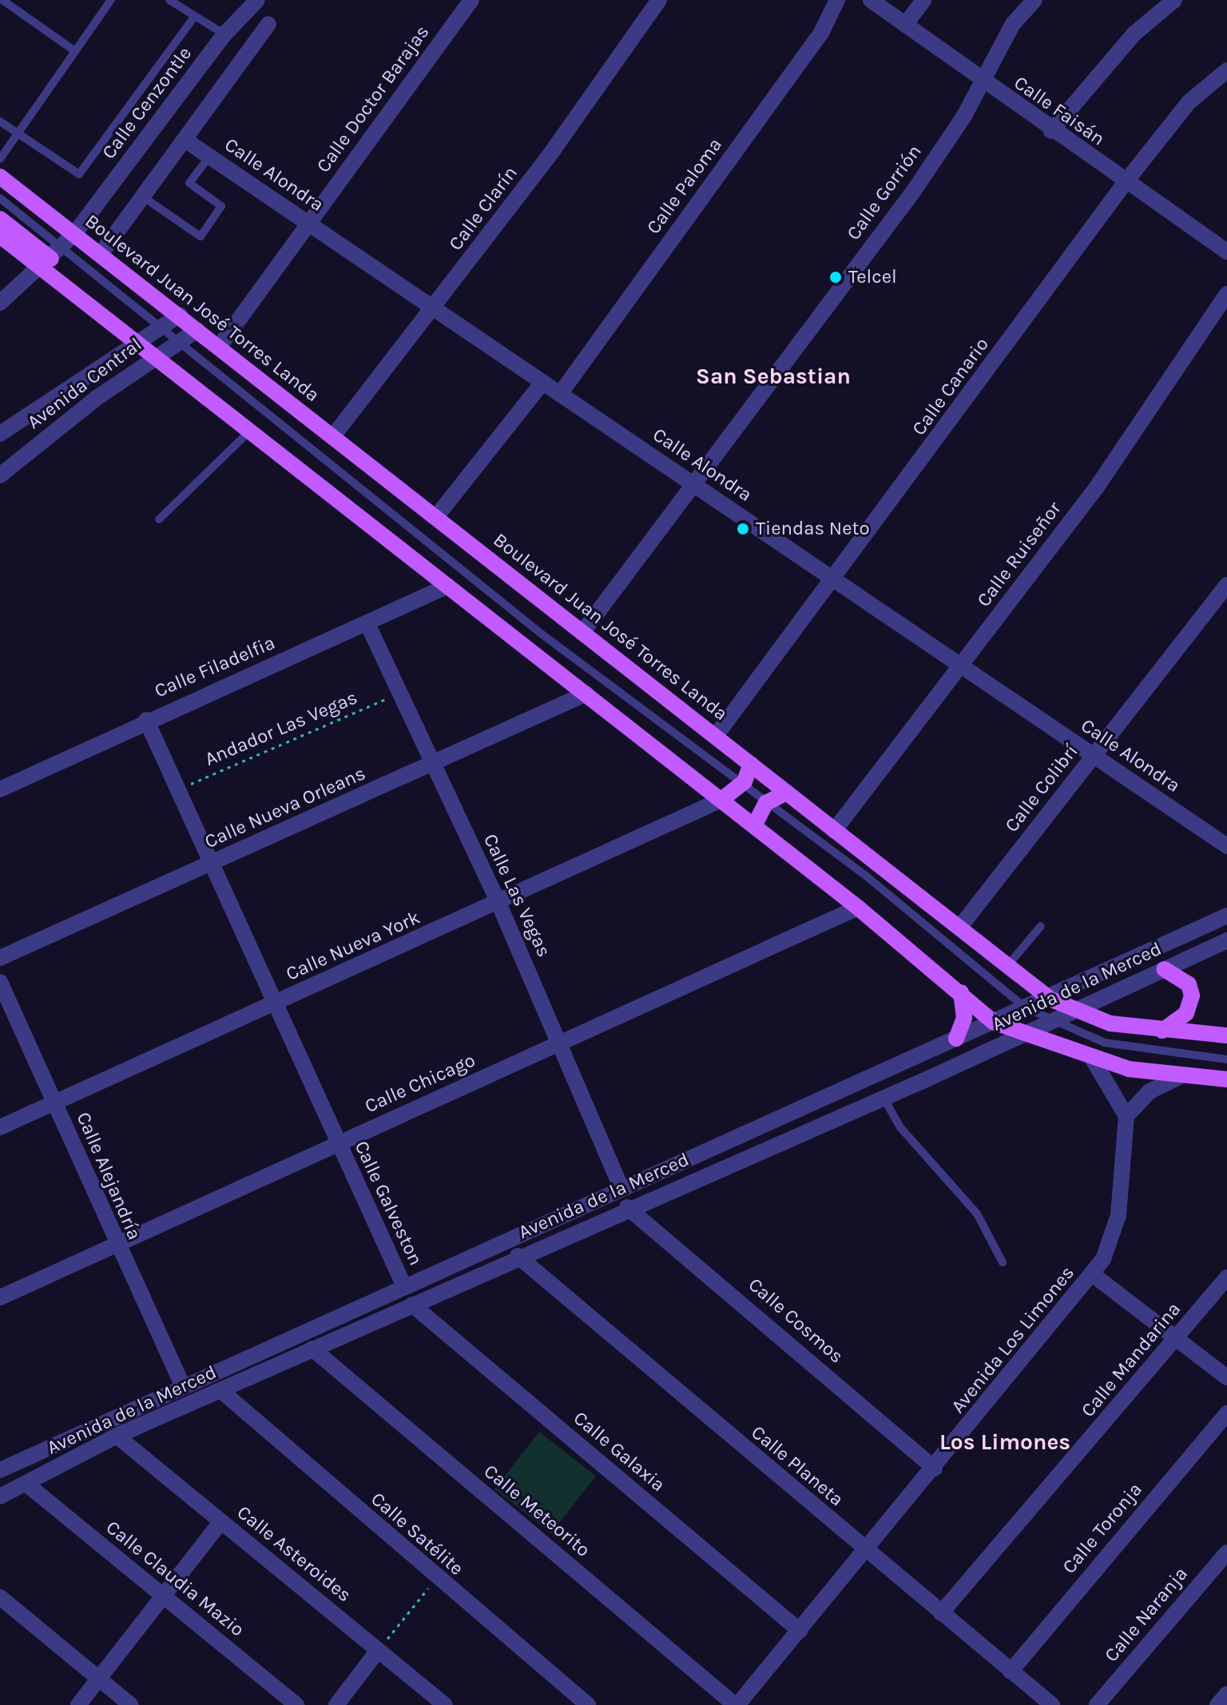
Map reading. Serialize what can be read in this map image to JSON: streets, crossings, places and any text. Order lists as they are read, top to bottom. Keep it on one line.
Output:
{"streets":{"main road":["Boulevard Juan José Torres Landa"],"street":["Calle Doctor Barajas","Calle Cenzontle","Calle Faisán","Calle Alondra","Calle Paloma","Calle Gorrión","Calle Clarín","Avenida Central","Calle Canario","Calle Ruiseñor","Calle Filadelfia","Calle Colibrí","Calle Nueva Orleans","Calle Las Vegas","Calle Nueva York","Avenida de la Merced","Calle Chicago","Calle Alejandría","Calle Galveston","Calle Cosmos","Avenida Los Limones","Calle Mandarina","Calle Galaxia","Calle Planeta","Calle Meteorito","Calle Toronja","Calle Satélite","Calle Asteroides","Calle Claudia Mazio","Calle Naranja"],"path":["Andador Las Vegas"]},"crossings":[["Calle Doctor Barajas","Calle Alondra"],["Calle Doctor Barajas","Boulevard Juan José Torres Landa"],["Calle Cenzontle","Boulevard Juan José Torres Landa"],["Calle Faisán","Calle Gorrión"],["Calle Faisán","Calle Canario"],["Calle Alondra","Calle Paloma"],["Calle Alondra","Calle Gorrión"],["Calle Alondra","Calle Clarín"],["Calle Alondra","Calle Canario"],["Calle Alondra","Calle Ruiseñor"],["Calle Alondra","Calle Colibrí"],["Calle Gorrión","Boulevard Juan José Torres Landa"],["Calle Clarín","Boulevard Juan José Torres Landa"],["Boulevard Juan José Torres Landa","Avenida Central"],["Boulevard Juan José Torres Landa","Calle Canario"],["Boulevard Juan José Torres Landa","Calle Ruiseñor"],["Boulevard Juan José Torres Landa","Calle Colibrí"],["Boulevard Juan José Torres Landa","Avenida de la Merced"],["Calle Filadelfia","Calle Las Vegas"],["Calle Filadelfia","Calle Galveston"],["Andador Las Vegas","Calle Las Vegas"],["Andador Las Vegas","Calle Galveston"],["Calle Nueva Orleans","Calle Las Vegas"],["Calle Nueva Orleans","Calle Galveston"],["Calle Las Vegas","Calle Nueva York"],["Calle Las Vegas","Avenida de la Merced"],["Calle Las Vegas","Calle Chicago"],["Calle Nueva York","Calle Alejandría"],["Calle Nueva York","Calle Galveston"],["Avenida de la Merced","Calle Alejandría"],["Avenida de la Merced","Calle Galveston"],["Avenida de la Merced","Calle Cosmos"],["Avenida de la Merced","Calle Galaxia"],["Avenida de la Merced","Calle Planeta"],["Avenida de la Merced","Calle Meteorito"],["Avenida de la Merced","Calle Satélite"],["Avenida de la Merced","Calle Asteroides"],["Avenida de la Merced","Calle Claudia Mazio"],["Calle Chicago","Calle Alejandría"],["Calle Chicago","Calle Galveston"],["Calle Cosmos","Avenida Los Limones"],["Avenida Los Limones","Calle Galaxia"],["Avenida Los Limones","Calle Planeta"],["Avenida Los Limones","Calle Meteorito"],["Calle Mandarina","Calle Planeta"],["Calle Planeta","Calle Toronja"]],"districts":["San Sebastian","Los Limones"],"places":["Telcel","Tiendas Neto"]}
